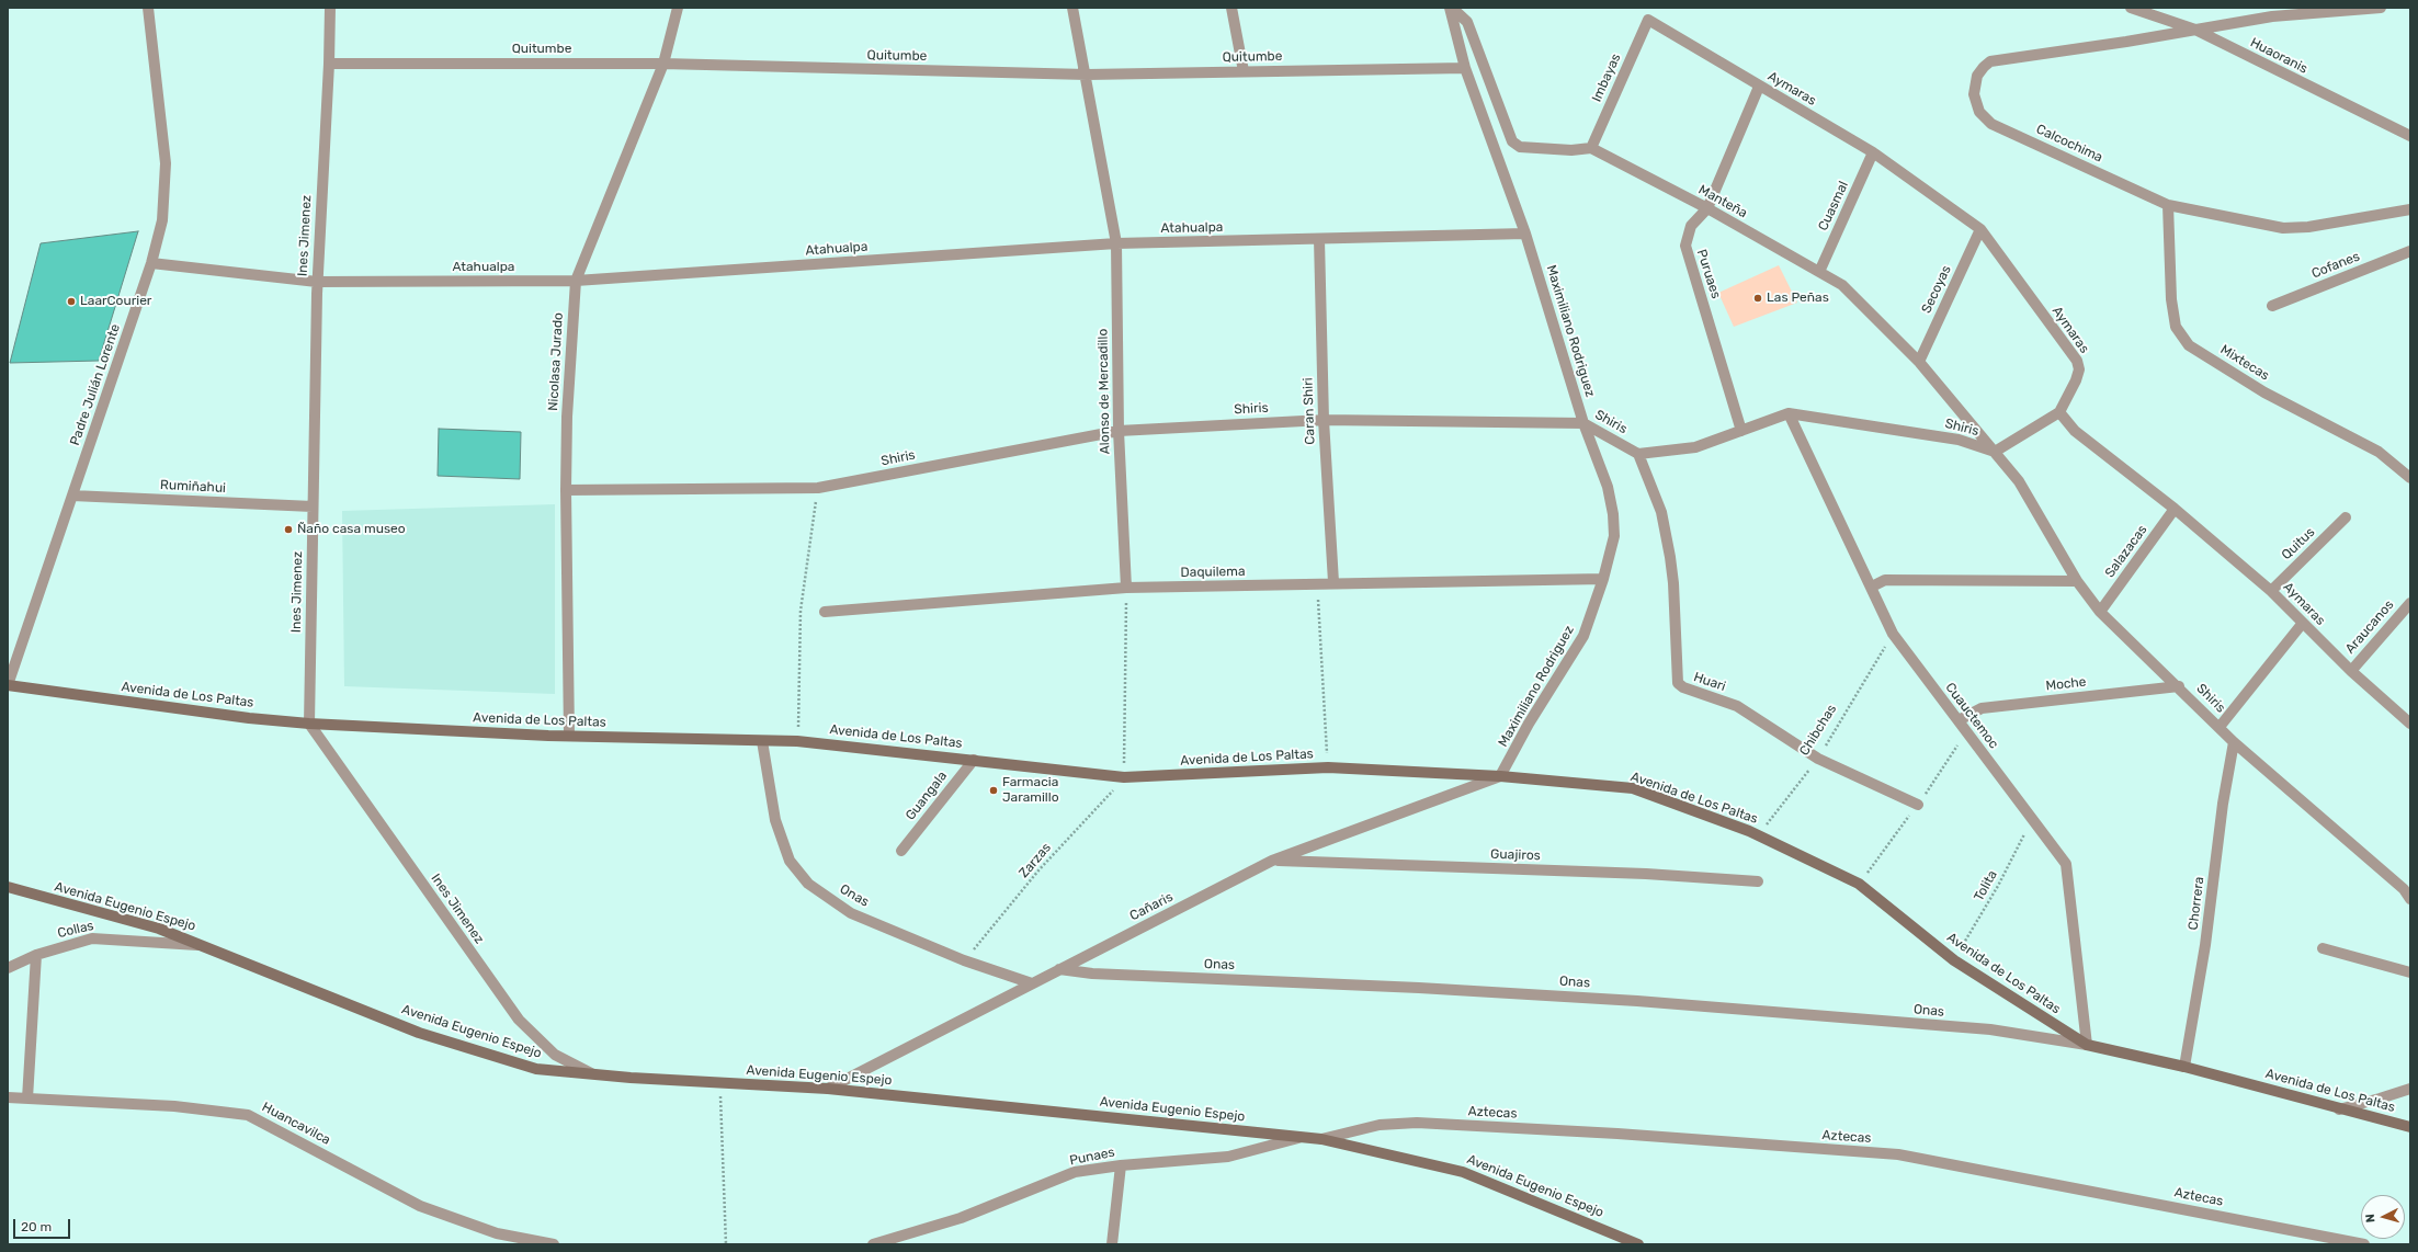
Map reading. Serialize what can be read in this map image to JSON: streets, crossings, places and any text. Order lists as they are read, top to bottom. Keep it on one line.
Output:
{"streets":{"main road":["Avenida de Los Paltas","Avenida Eugenio Espejo"],"street":["Quitumbe","Huaoranis","Imbayas","Aymaras","Calcochima","Manteña","Cuasmal","Atahualpa","Ines Jimenez","Cofanes","Puruaes","Secoyas","Maximiliano Rodriguez","Nicolasa Jurado","Mixtecas","Padre Julián Lorente","Alonso de Mercadillo","Shiris","Caran Shiri","Rumiñahui","Quitus","Salazacas","Daquilema","Araucanos","Huari","Moche","Cuauctemoc","Guangala","Guajiros","Onas","Chorrera","Cañaris","Collas","Aztecas","Huancavilca","Punaes"],"path":["Chibchas","Zarzas","Tolita"]},"crossings":[["Quitumbe","Ines Jimenez"],["Quitumbe","Maximiliano Rodriguez"],["Quitumbe","Nicolasa Jurado"],["Quitumbe","Alonso de Mercadillo"],["Huaoranis","Calcochima"],["Imbayas","Aymaras"],["Imbayas","Manteña"],["Aymaras","Cuasmal"],["Aymaras","Puruaes"],["Aymaras","Secoyas"],["Aymaras","Quitus"],["Aymaras","Salazacas"],["Aymaras","Araucanos"],["Calcochima","Mixtecas"],["Manteña","Cuasmal"],["Manteña","Puruaes"],["Manteña","Secoyas"],["Manteña","Shiris"],["Atahualpa","Ines Jimenez"],["Atahualpa","Maximiliano Rodriguez"],["Atahualpa","Nicolasa Jurado"],["Atahualpa","Padre Julián Lorente"],["Atahualpa","Alonso de Mercadillo"],["Atahualpa","Caran Shiri"],["Ines Jimenez","Rumiñahui"],["Ines Jimenez","Avenida de Los Paltas"],["Ines Jimenez","Avenida Eugenio Espejo"],["Puruaes","Shiris"],["Maximiliano Rodriguez","Shiris"],["Maximiliano Rodriguez","Daquilema"],["Maximiliano Rodriguez","Avenida de Los Paltas"],["Maximiliano Rodriguez","Cañaris"],["Nicolasa Jurado","Shiris"],["Nicolasa Jurado","Avenida de Los Paltas"],["Padre Julián Lorente","Rumiñahui"],["Padre Julián Lorente","Avenida de Los Paltas"],["Alonso de Mercadillo","Shiris"],["Alonso de Mercadillo","Daquilema"],["Shiris","Caran Shiri"],["Shiris","Salazacas"],["Shiris","Huari"],["Shiris","Moche"],["Shiris","Cuauctemoc"],["Shiris","Chorrera"],["Caran Shiri","Daquilema"],["Huari","Chibchas"],["Moche","Cuauctemoc"],["Avenida de Los Paltas","Cuauctemoc"],["Avenida de Los Paltas","Chibchas"],["Avenida de Los Paltas","Guangala"],["Avenida de Los Paltas","Zarzas"],["Avenida de Los Paltas","Tolita"],["Avenida de Los Paltas","Onas"],["Avenida de Los Paltas","Chorrera"],["Avenida de Los Paltas","Cañaris"],["Cuauctemoc","Chibchas"],["Cuauctemoc","Tolita"],["Cuauctemoc","Onas"],["Guajiros","Cañaris"],["Zarzas","Onas"],["Onas","Cañaris"],["Avenida Eugenio Espejo","Cañaris"],["Avenida Eugenio Espejo","Collas"],["Avenida Eugenio Espejo","Aztecas"],["Avenida Eugenio Espejo","Punaes"]],"places":["Las Peñas","LaarCourier","Ñaño casa museo","Farmacia Jaramillo"],"scale_bar":"20 m","north":"left"}
